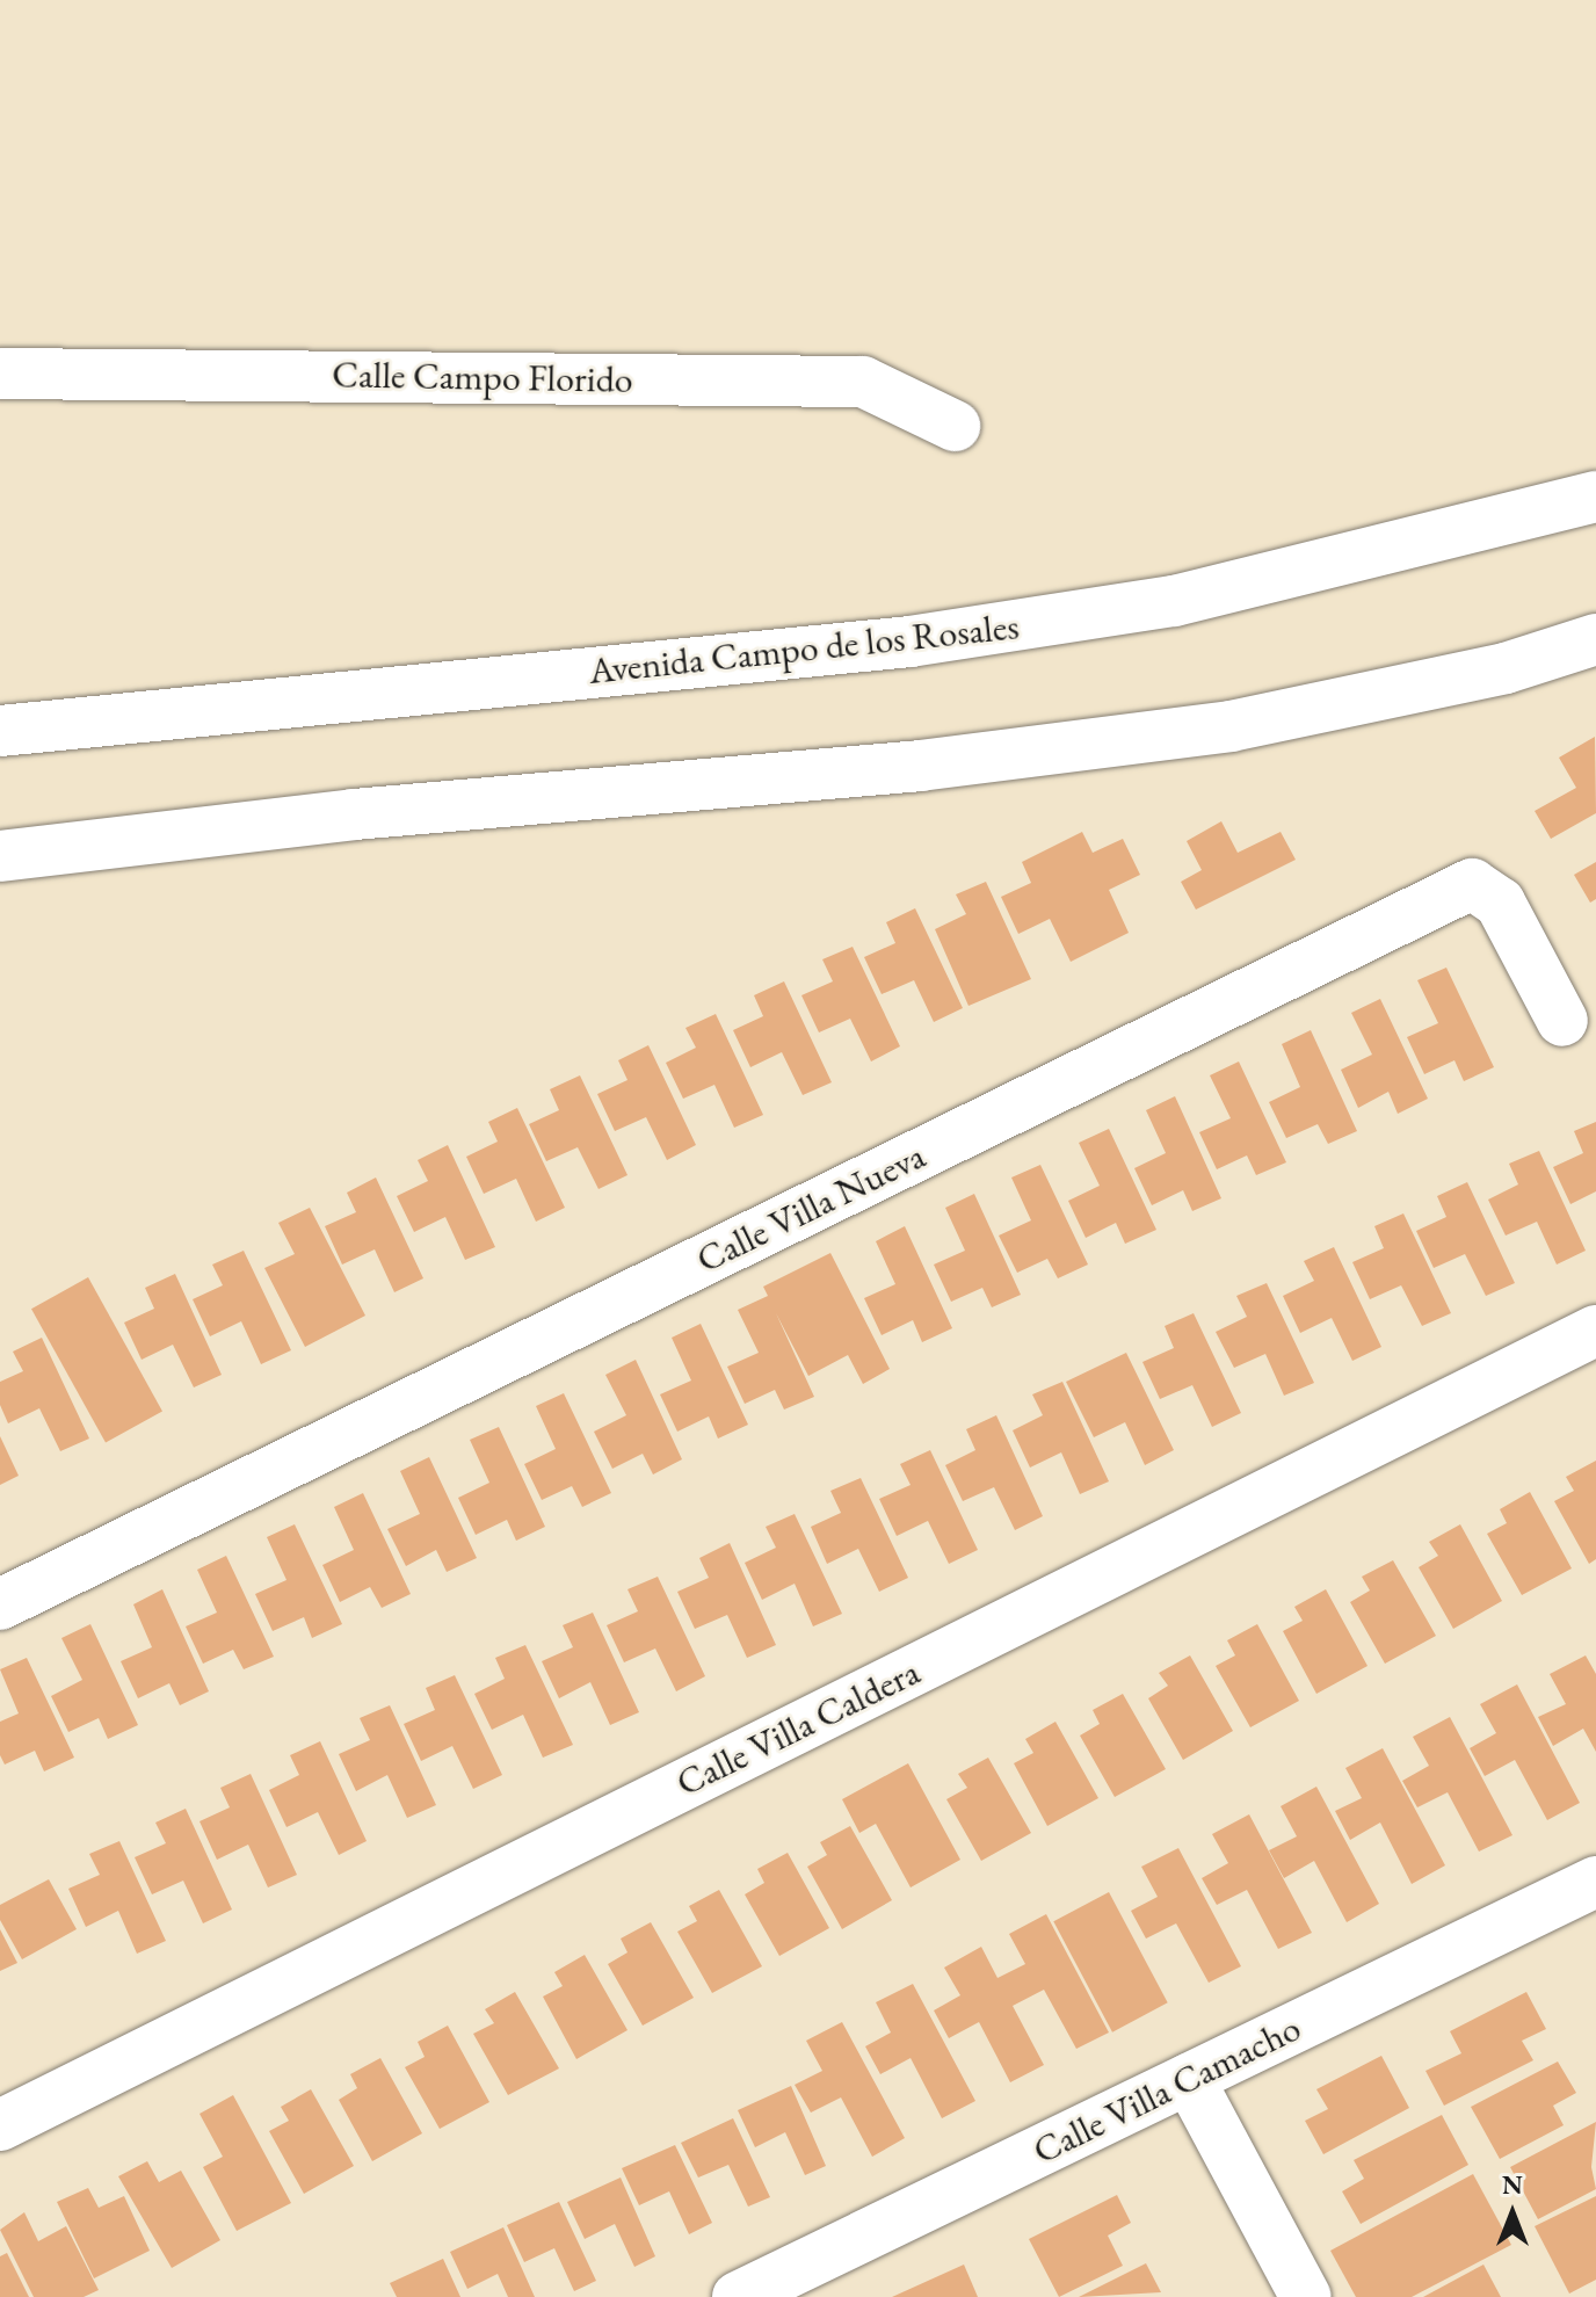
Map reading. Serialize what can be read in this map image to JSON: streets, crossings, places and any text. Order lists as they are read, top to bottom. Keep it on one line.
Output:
{"streets":{"street":["Calle Campo Florido","Avenida Campo de los Rosales","Calle Villa Nueva","Calle Villa Caldera","Calle Villa Camacho"]},"north":"top"}
